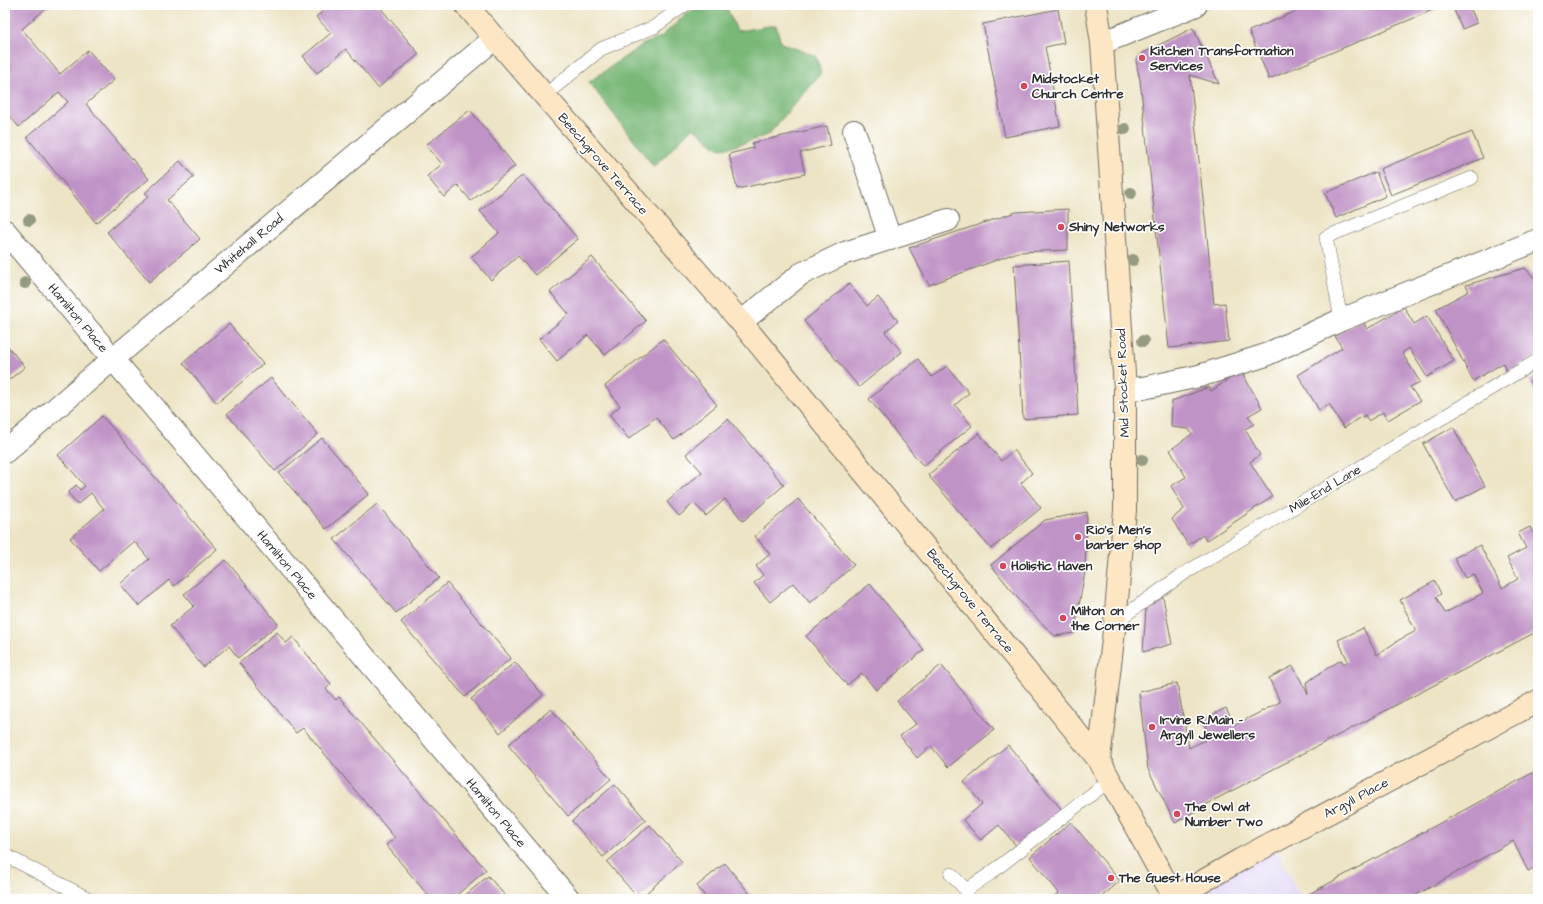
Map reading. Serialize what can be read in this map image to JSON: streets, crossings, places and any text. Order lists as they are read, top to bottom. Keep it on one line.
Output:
{"streets":{"street":["Beechgrove Terrace","Whitehall Road","Hamilton Place","Mid Stocket Road","Argyll Place"],"lane":["Mile-End Lane"]},"crossings":[["Beechgrove Terrace","Whitehall Road"],["Beechgrove Terrace","Mid Stocket Road"],["Beechgrove Terrace","Argyll Place"],["Whitehall Road","Hamilton Place"],["Mid Stocket Road","Mile-End Lane"]],"places":["Kitchen Transformation Services","Midstocket Church Centre","Shiny Networks","Rio's Men's barber shop","Holistic Haven","Milton on the Corner","Irvine R.Main - Argyll Jewellers","The Owl at Number Two","The Guest House"]}
